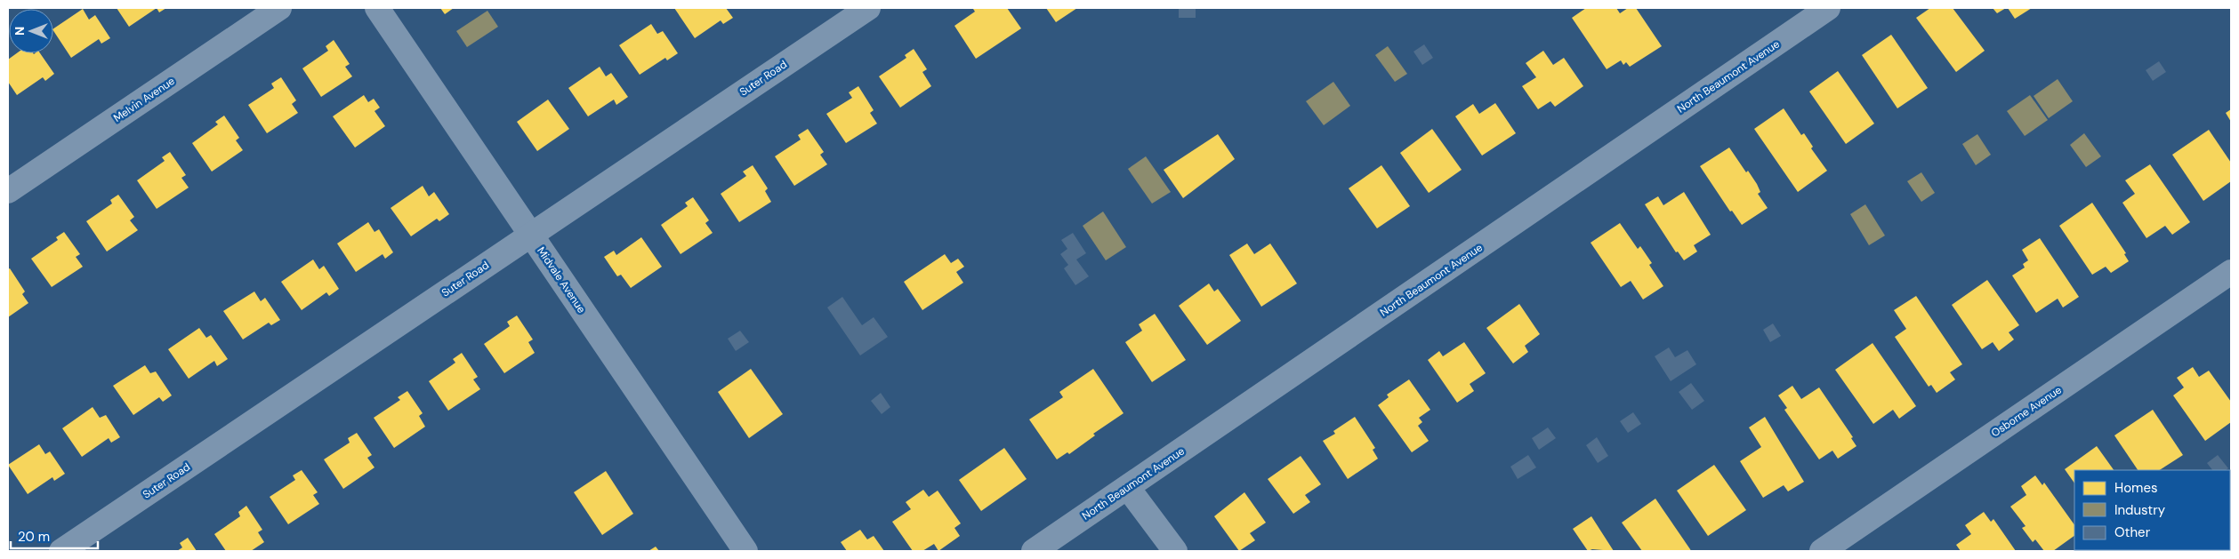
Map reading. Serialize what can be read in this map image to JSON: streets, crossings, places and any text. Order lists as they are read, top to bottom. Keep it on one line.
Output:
{"streets":{"street":["North Beaumont Avenue","Suter Road","Melvin Avenue","Midvale Avenue","Osborne Avenue"]},"crossings":[["Suter Road","Midvale Avenue"]],"legend":["Homes","Industry","Other"],"scale_bar":"20 m","north":"left"}
